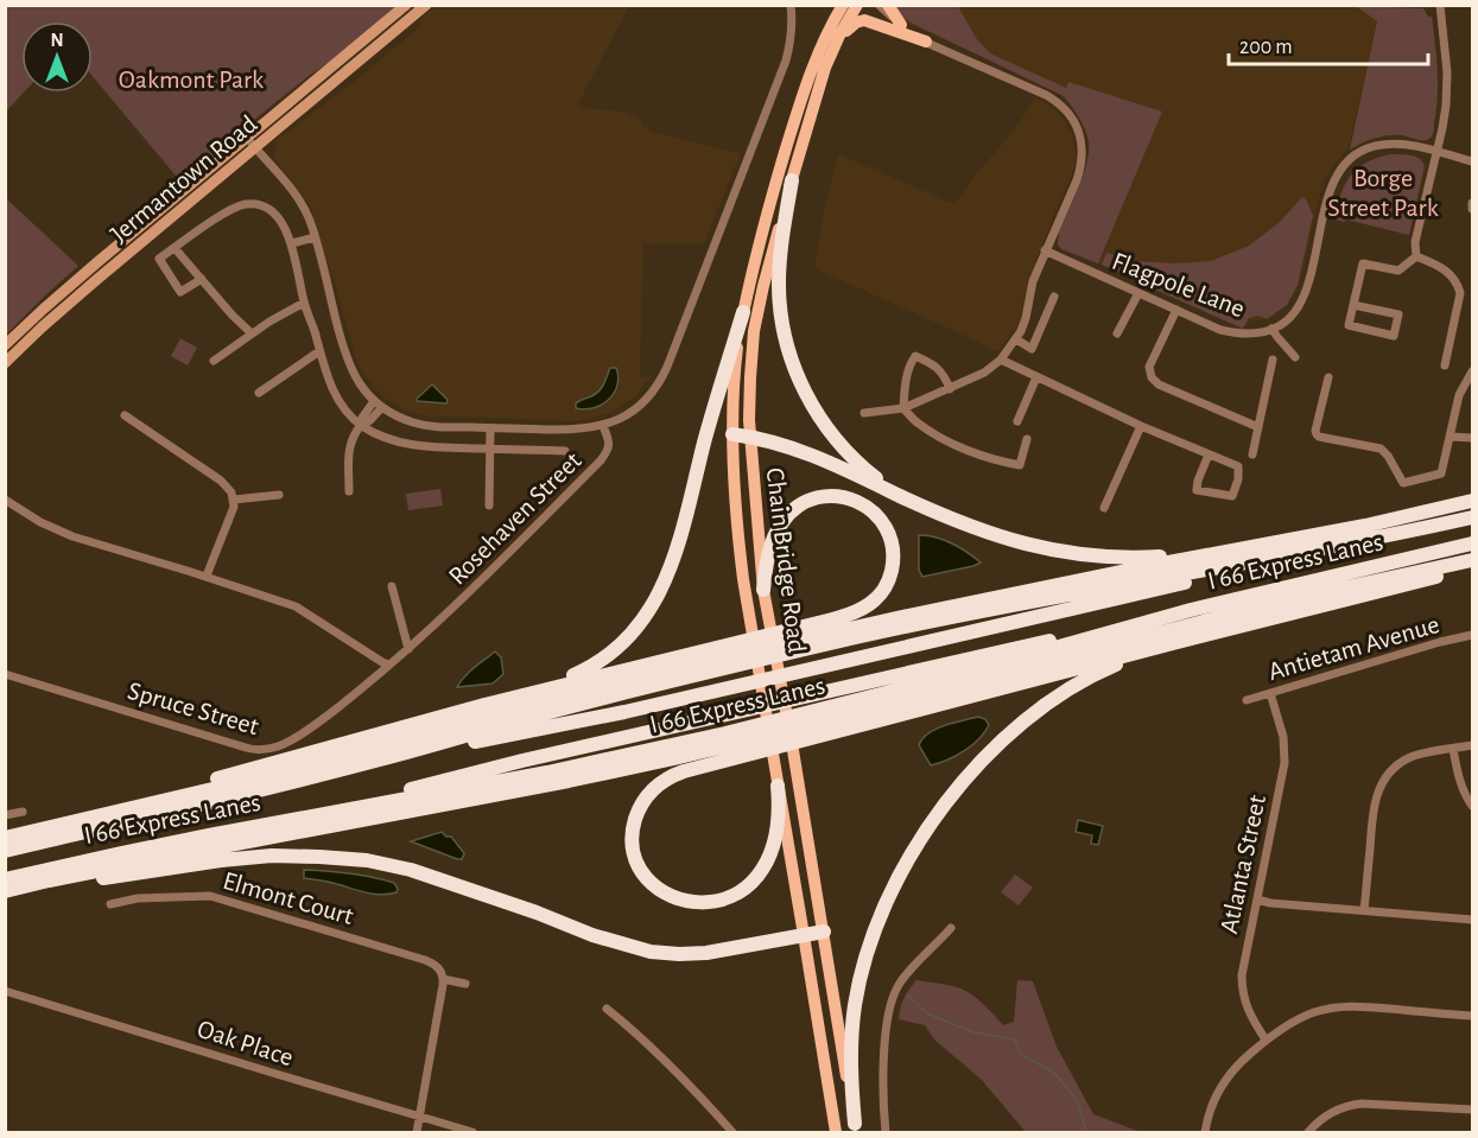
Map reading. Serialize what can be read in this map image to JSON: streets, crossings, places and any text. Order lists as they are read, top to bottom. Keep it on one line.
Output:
{"streets":{"highway":["I 66 Express Lanes"],"main road":["Jermantown Road","Chain Bridge Road"],"street":["Flagpole Lane","Rosehaven Street","Antietam Avenue","Spruce Street","Atlanta Street","Elmont Court","Oak Place"]},"crossings":[["Rosehaven Street","Spruce Street"],["Antietam Avenue","Atlanta Street"]],"parks":["Oakmont Park","Borge Street Park"],"scale_bar":"200 m","north":"top"}
